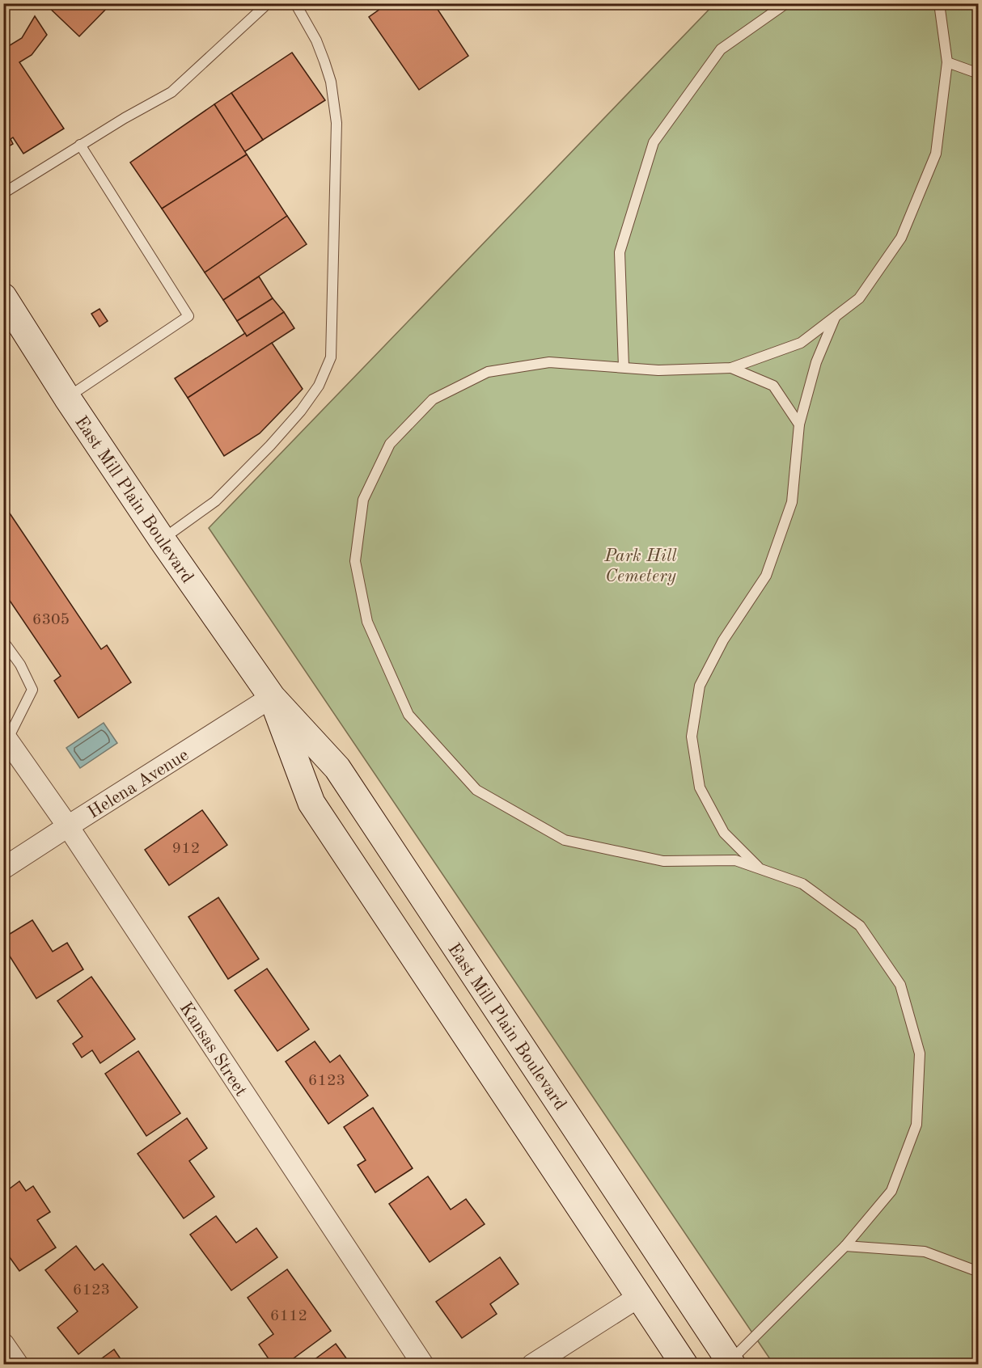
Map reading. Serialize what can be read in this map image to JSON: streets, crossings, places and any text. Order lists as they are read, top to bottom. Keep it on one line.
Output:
{"streets":{"main road":["East Mill Plain Boulevard"],"street":["Helena Avenue","Kansas Street"]},"crossings":[["East Mill Plain Boulevard","Helena Avenue"],["Helena Avenue","Kansas Street"]],"parks":["Park Hill Cemetery"],"house_numbers":["6305","912","6123","6123","6112"]}
